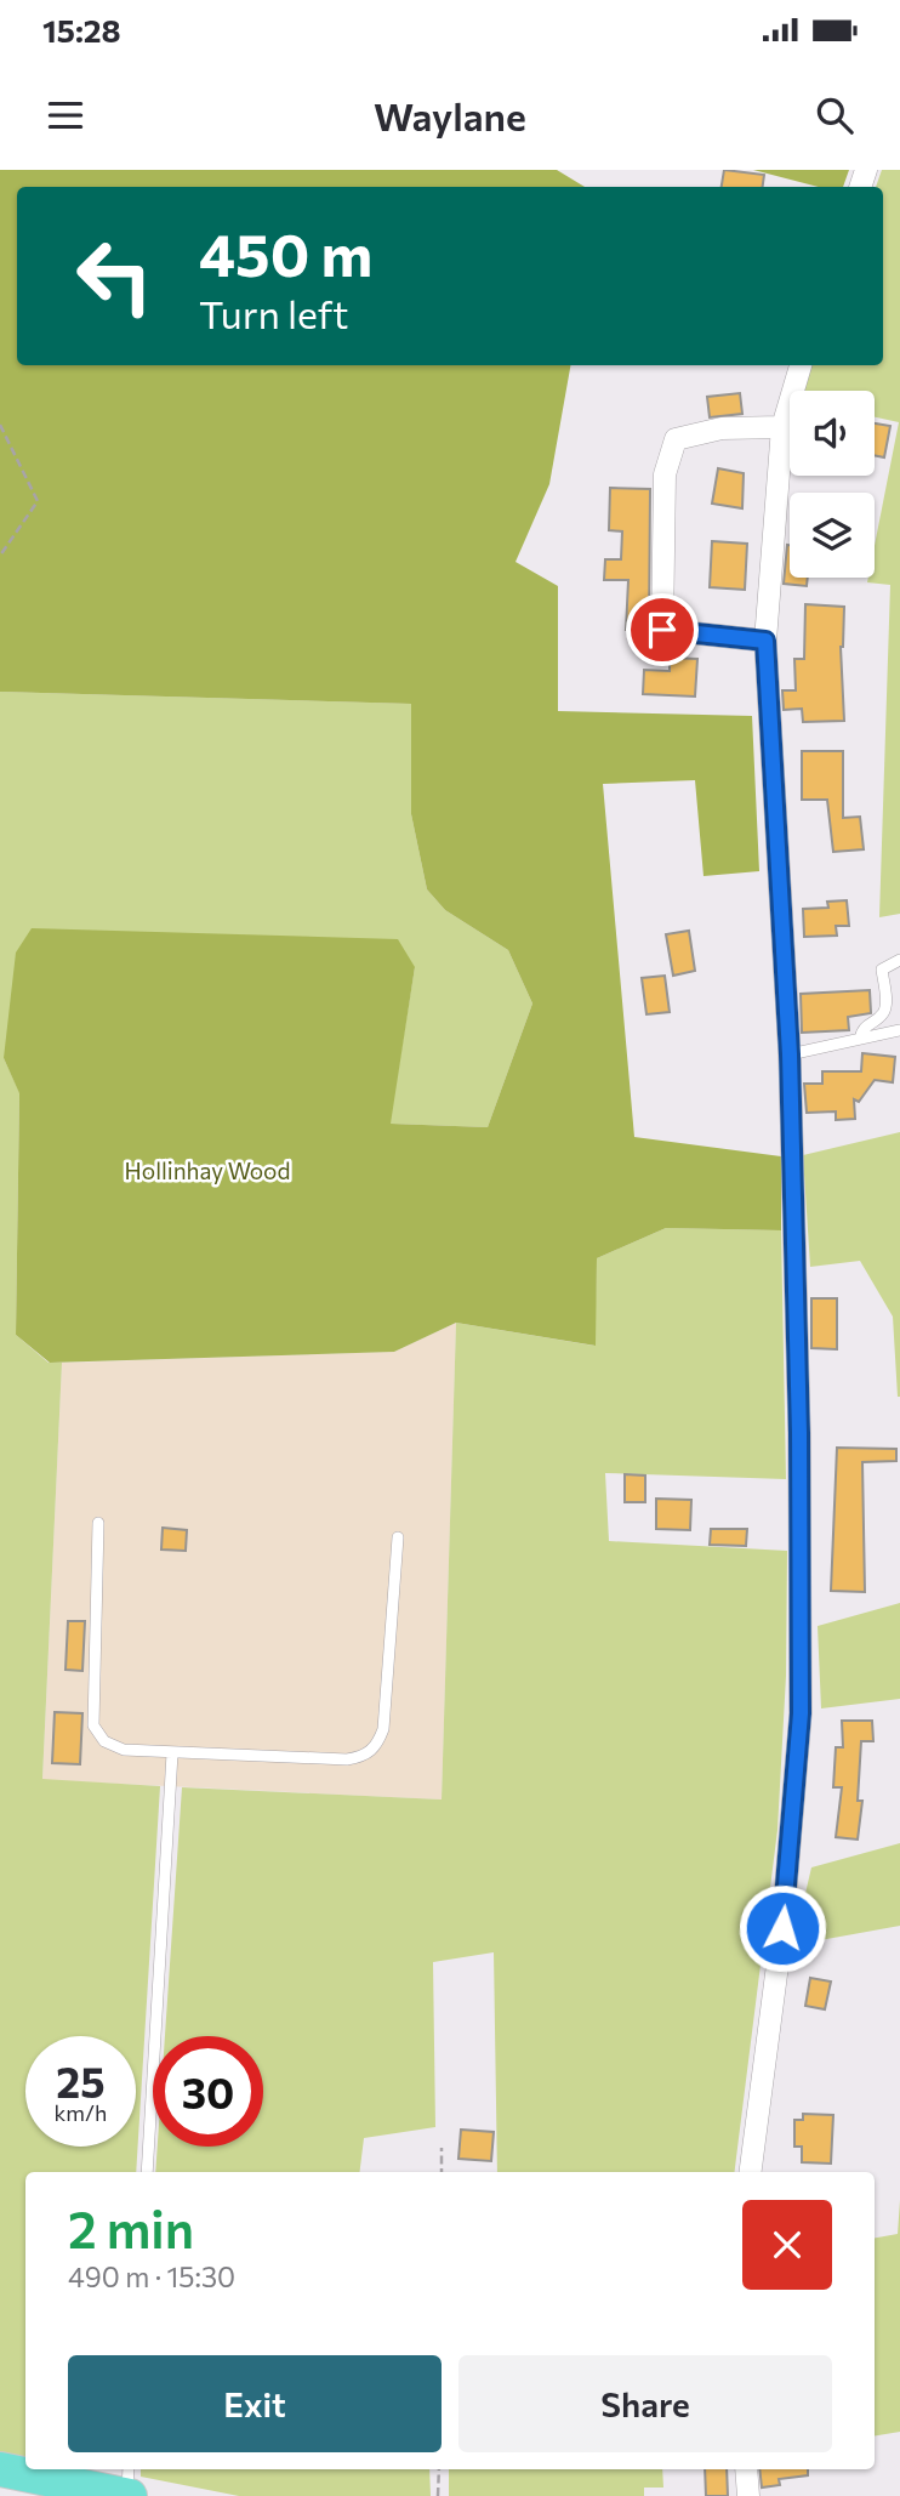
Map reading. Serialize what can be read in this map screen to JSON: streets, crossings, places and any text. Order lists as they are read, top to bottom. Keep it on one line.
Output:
{"parks":["Hollinhay Wood"],"page":{"status":"15:28","header":"Waylane","turn":["450 m","Turn left"],"speed":"25 km/h","limit":"30","heading":["2 min","490 m · 15:30"],"buttons":["Exit","Share"]}}
